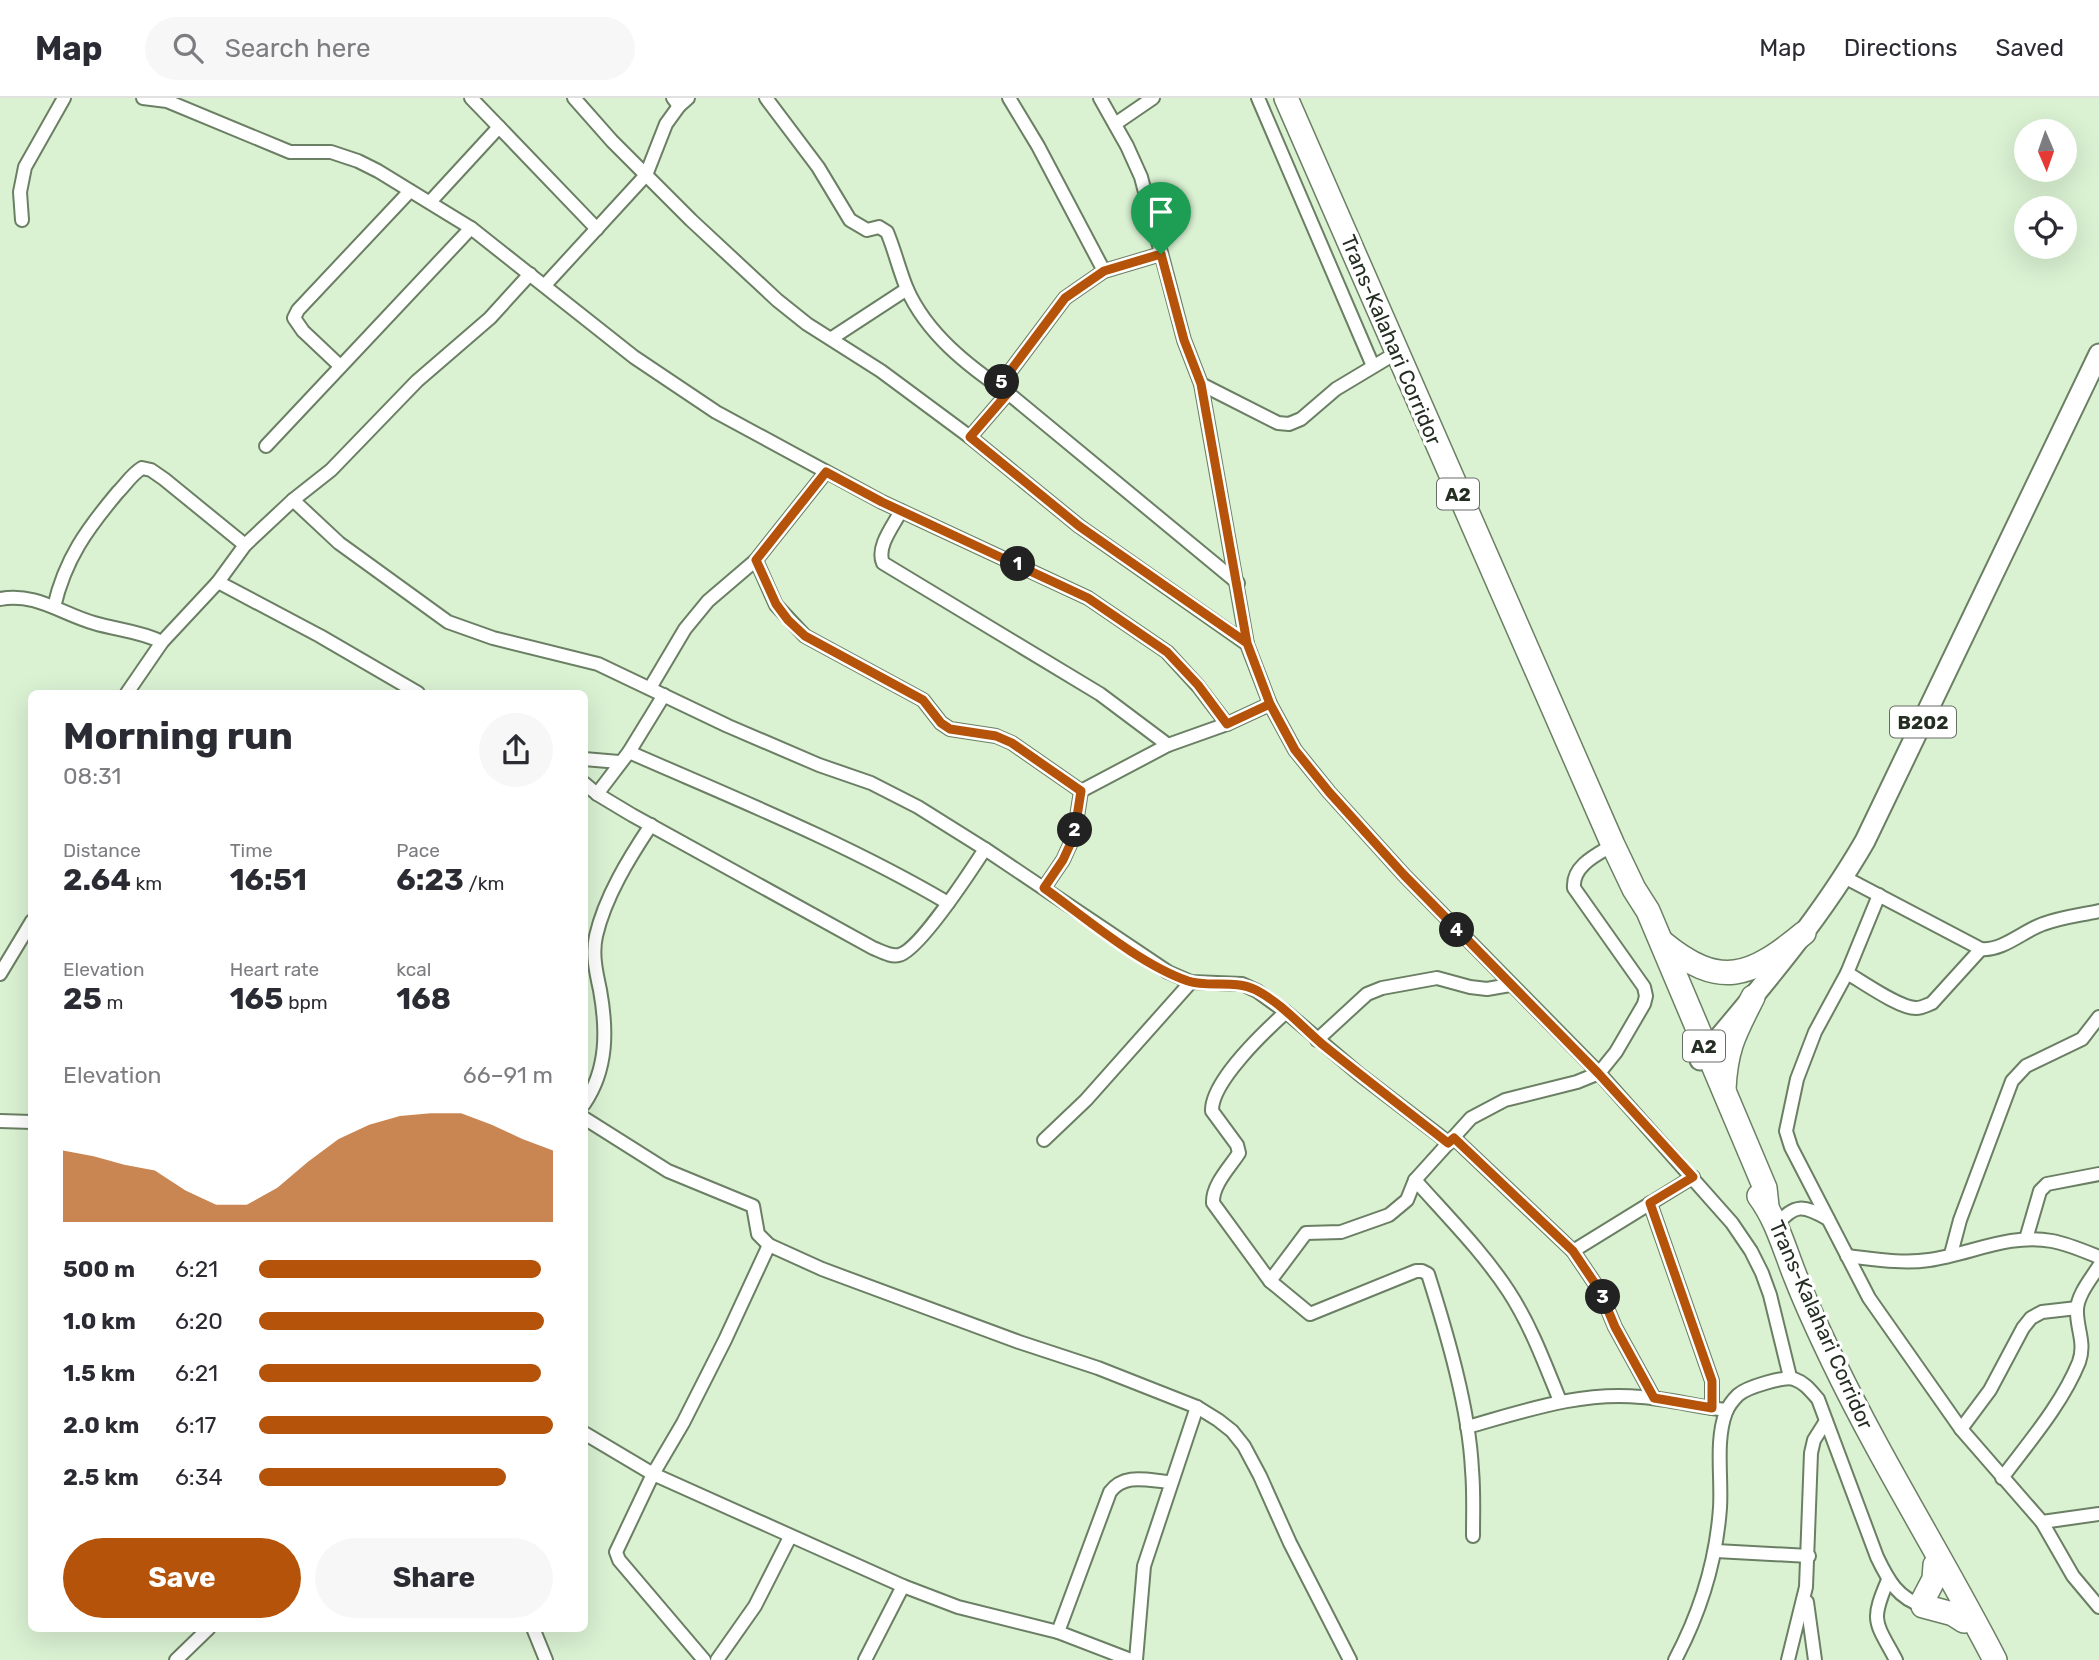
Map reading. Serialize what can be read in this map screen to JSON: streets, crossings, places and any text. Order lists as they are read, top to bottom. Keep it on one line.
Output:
{"streets":{"highway":["Trans-Kalahari Corridor","A2"],"main road":["B202"]},"crossings":[["Trans-Kalahari Corridor","A2"],["Trans-Kalahari Corridor","B202"]],"north":"bottom","page":{"header":"Map","search":"Search here","nav":["Map","Directions","Saved"],"pins":["5","1","2","4","3"],"heading":["Morning run","08:31"],"stats":[["Distance","2.64 km"],["Time","16:51"],["Pace","6:23 /km"],["Elevation","25 m"],["Heart rate","165 bpm"],["kcal","168"]],"chart":["Elevation","66–91 m"],"list":[{"name":"500 m","note":"6:21"},{"name":"1.0 km","note":"6:20"},{"name":"1.5 km","note":"6:21"},{"name":"2.0 km","note":"6:17"},{"name":"2.5 km","note":"6:34"}],"buttons":["Save","Share"]}}
